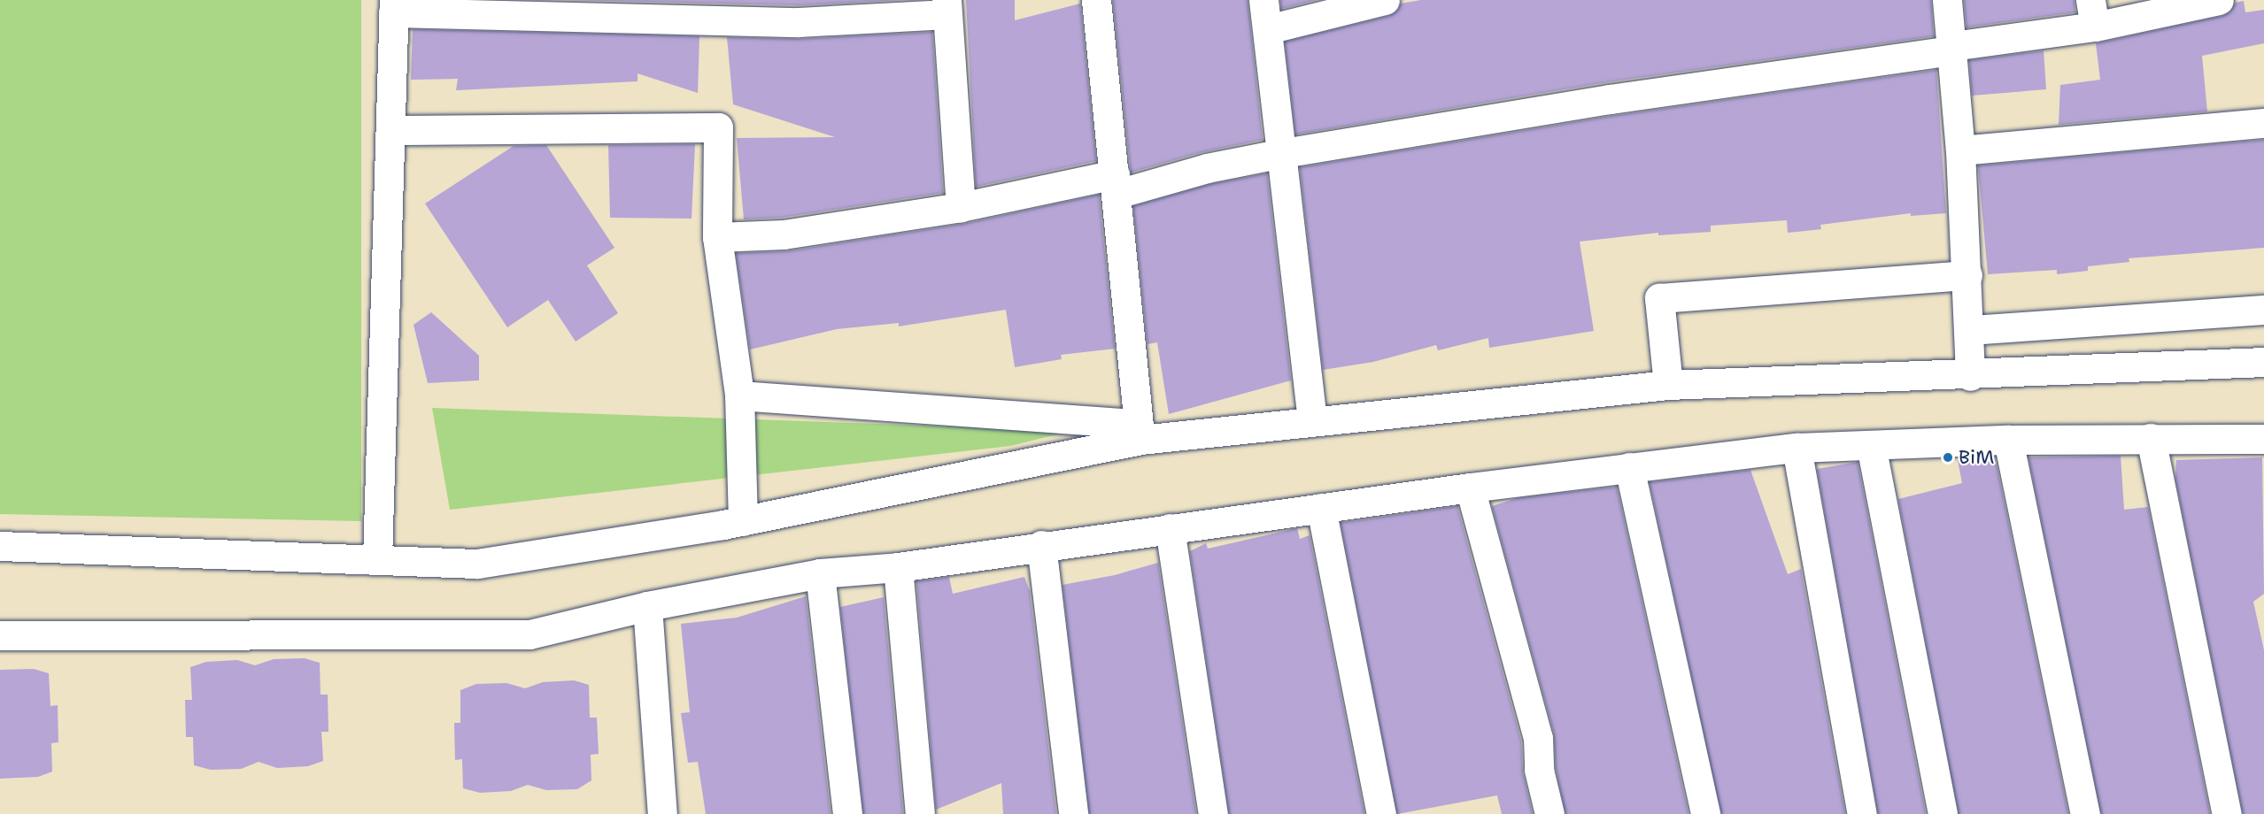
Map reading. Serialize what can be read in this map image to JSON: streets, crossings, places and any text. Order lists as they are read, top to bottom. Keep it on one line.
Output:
{"places":["BiM"]}
